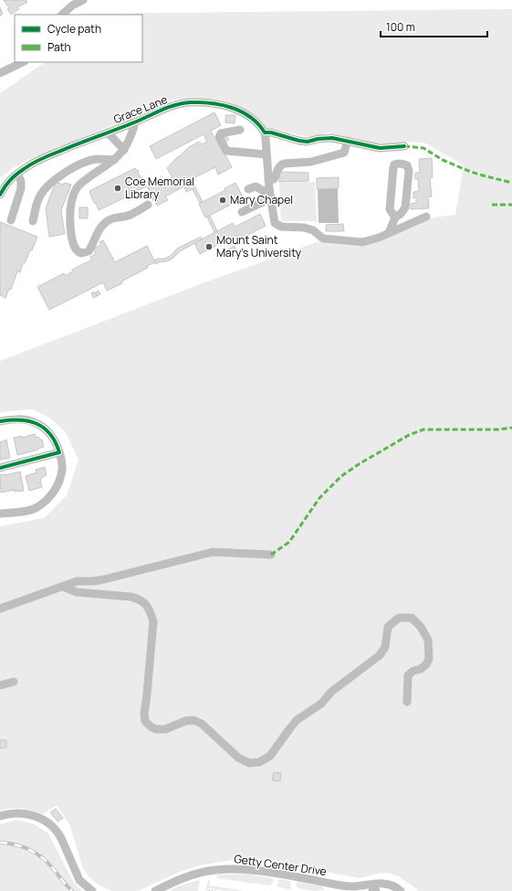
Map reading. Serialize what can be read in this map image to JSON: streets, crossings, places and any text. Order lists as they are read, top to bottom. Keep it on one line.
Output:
{"streets":{"street":["Grace Lane","Getty Center Drive"]},"places":["Coe Memorial Library","Mary Chapel","Mount Saint Mary's University"],"legend":["Cycle path","Path"],"scale_bar":"100 m"}
